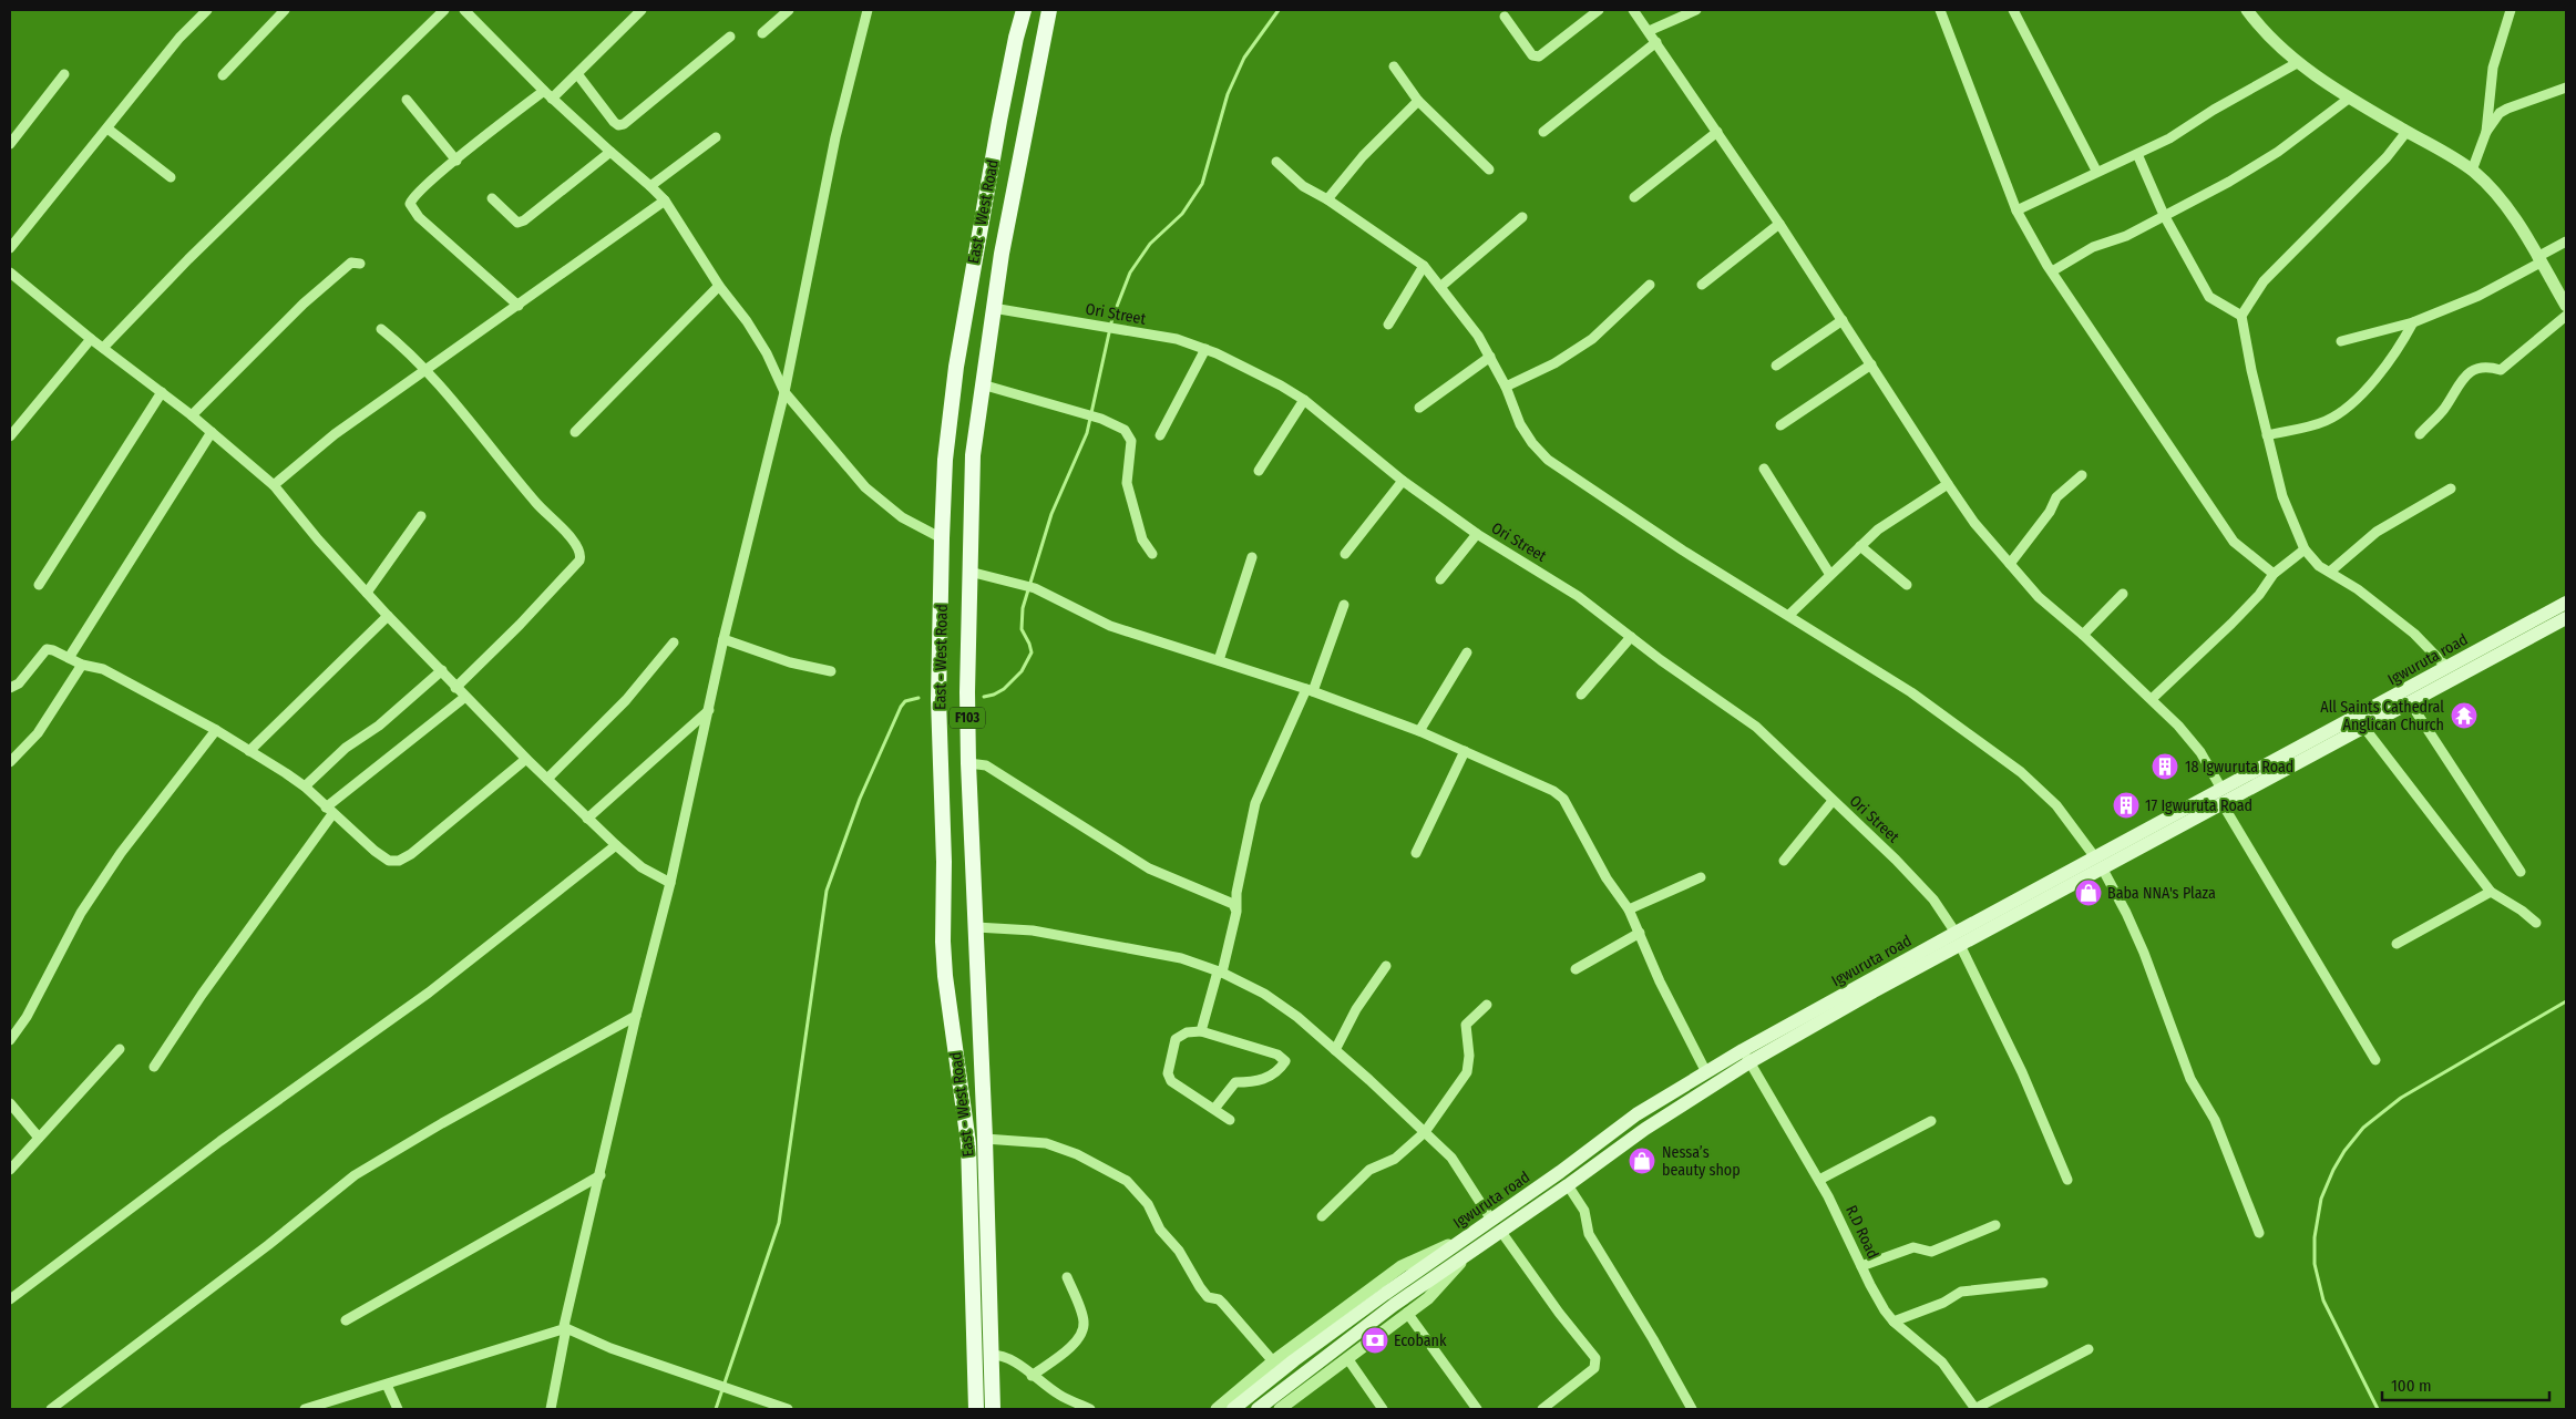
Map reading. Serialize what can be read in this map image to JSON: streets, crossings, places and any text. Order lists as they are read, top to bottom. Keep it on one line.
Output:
{"streets":{"main road":["East - West Road","Igwuruta road","F103"],"street":["Ori Street","R.D Road"]},"crossings":[["East - West Road","Ori Street"],["Ori Street","Igwuruta road"],["Igwuruta road","R.D Road"]],"places":{"temple":["All Saints Cathedral Anglican Church"],"building":["18 Igwuruta Road","17 Igwuruta Road"],"shop":["Baba NNA's Plaza","Nessa’s beauty shop"],"bank":["Ecobank"]},"scale_bar":"100 m"}
